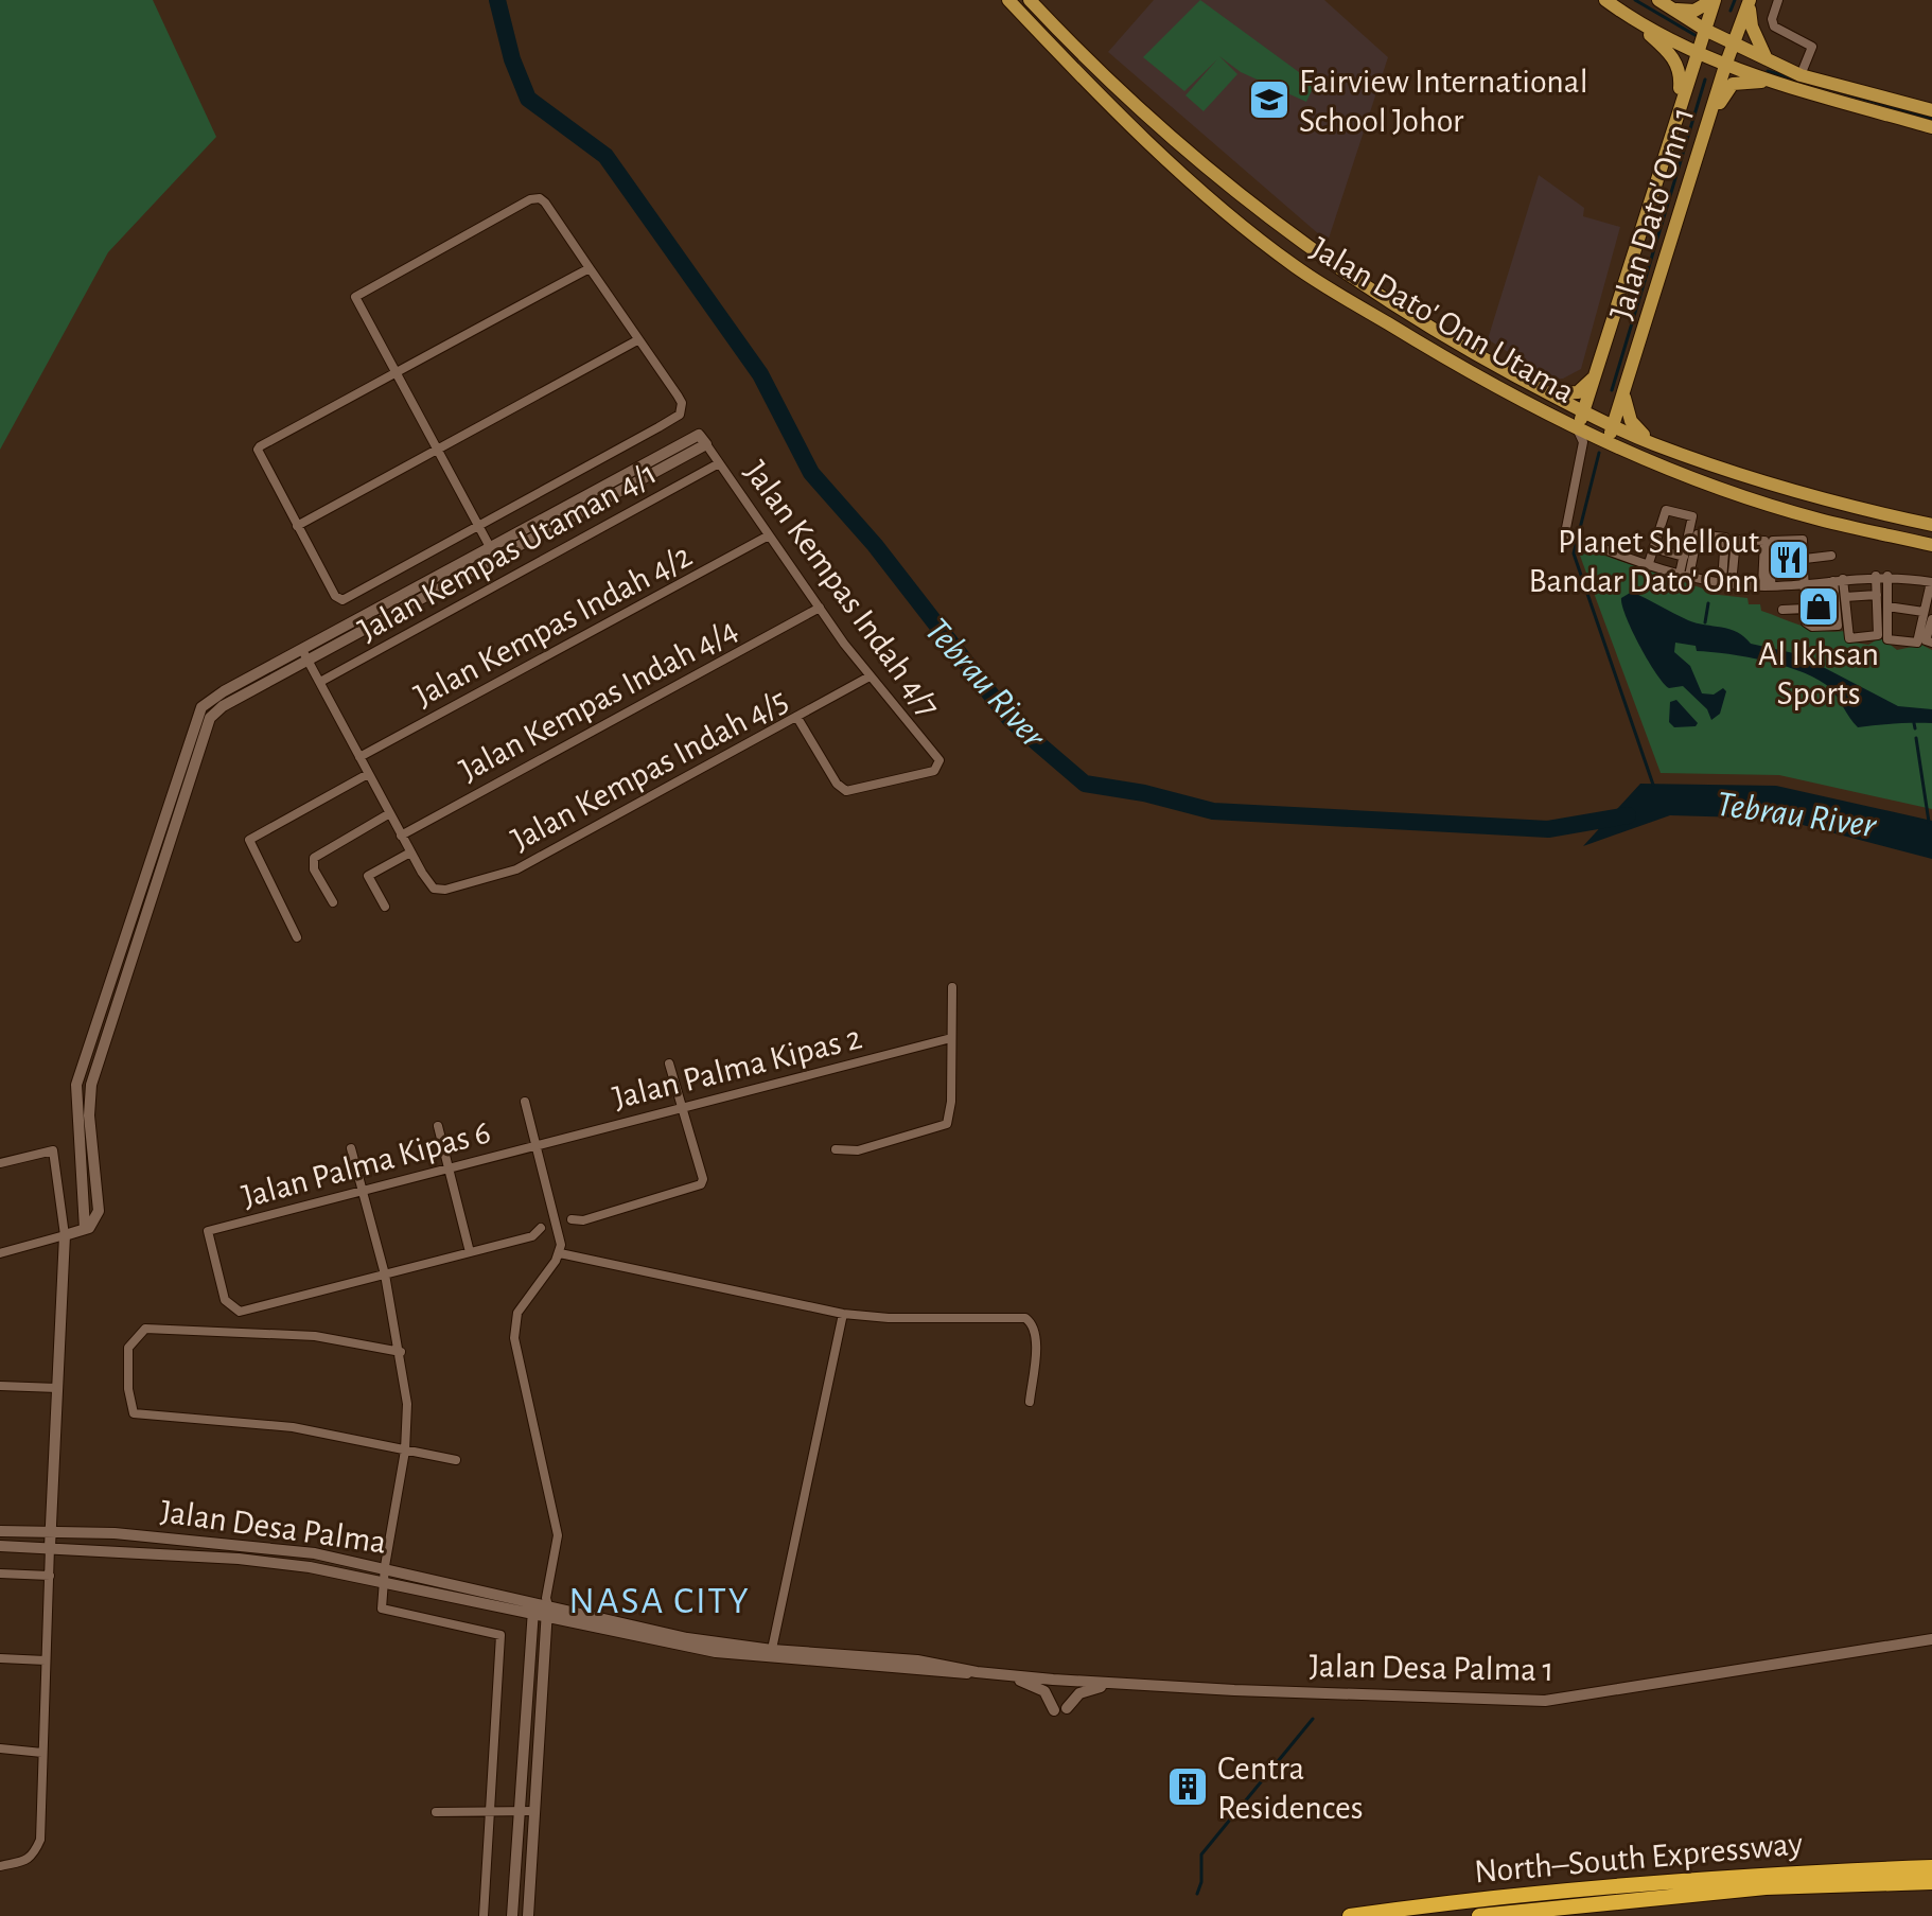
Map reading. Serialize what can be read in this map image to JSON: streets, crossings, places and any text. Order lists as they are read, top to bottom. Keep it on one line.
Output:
{"streets":{"highway":["North–South Expressway"],"main road":["Jalan Dato' Onn 1","Jalan Dato' Onn Utama"],"street":["Jalan Kempas Utaman 4/1","Jalan Kempas Indah 4/7","Jalan Kempas Indah 4/2","Jalan Kempas Indah 4/4","Jalan Kempas Indah 4/5","Jalan Palma Kipas 2","Jalan Palma Kipas 6","Jalan Desa Palma","Jalan Desa Palma 1"]},"crossings":[["Jalan Dato' Onn 1","Jalan Dato' Onn Utama"],["Jalan Kempas Utaman 4/1","Jalan Kempas Indah 4/7"],["Jalan Kempas Indah 4/7","Jalan Kempas Indah 4/2"],["Jalan Kempas Indah 4/7","Jalan Kempas Indah 4/4"],["Jalan Kempas Indah 4/7","Jalan Kempas Indah 4/5"],["Jalan Palma Kipas 2","Jalan Palma Kipas 6"],["Jalan Desa Palma","Jalan Desa Palma 1"]],"districts":["NASA CITY"],"water":["Tebrau River"],"places":{"school or university":["Fairview International School Johor"],"restaurant":["Planet Shellout Bandar Dato' Onn"],"shop":["Al Ikhsan Sports"],"building":["Centra Residences"]}}
